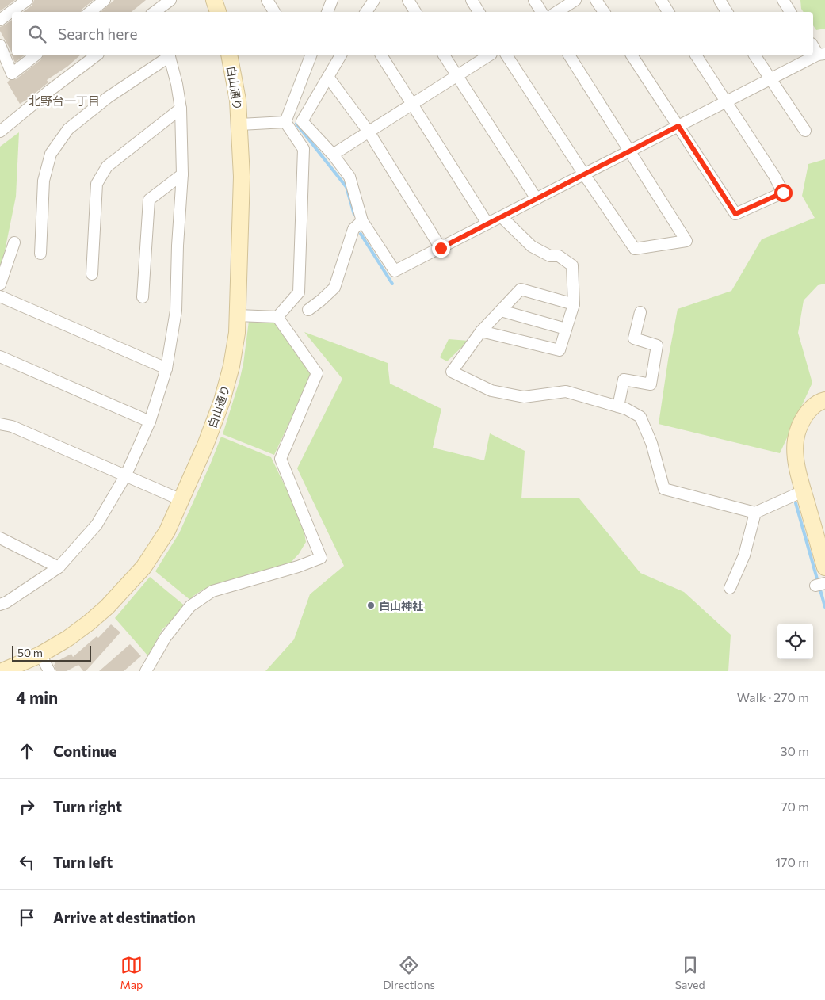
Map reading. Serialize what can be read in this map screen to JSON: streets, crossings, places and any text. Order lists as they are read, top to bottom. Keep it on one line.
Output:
{"streets":{"street":["白山通り"]},"districts":["北野台一丁目"],"places":["白山神社"],"scale_bar":"50 m","page":{"search":"Search here","scale":"50 m","heading":["4 min","Walk · 270 m"],"list":[["Continue","30 m"],["Turn right","70 m"],["Turn left","170 m"],"Arrive at destination"],"nav":["Map","Directions","Saved"]}}
